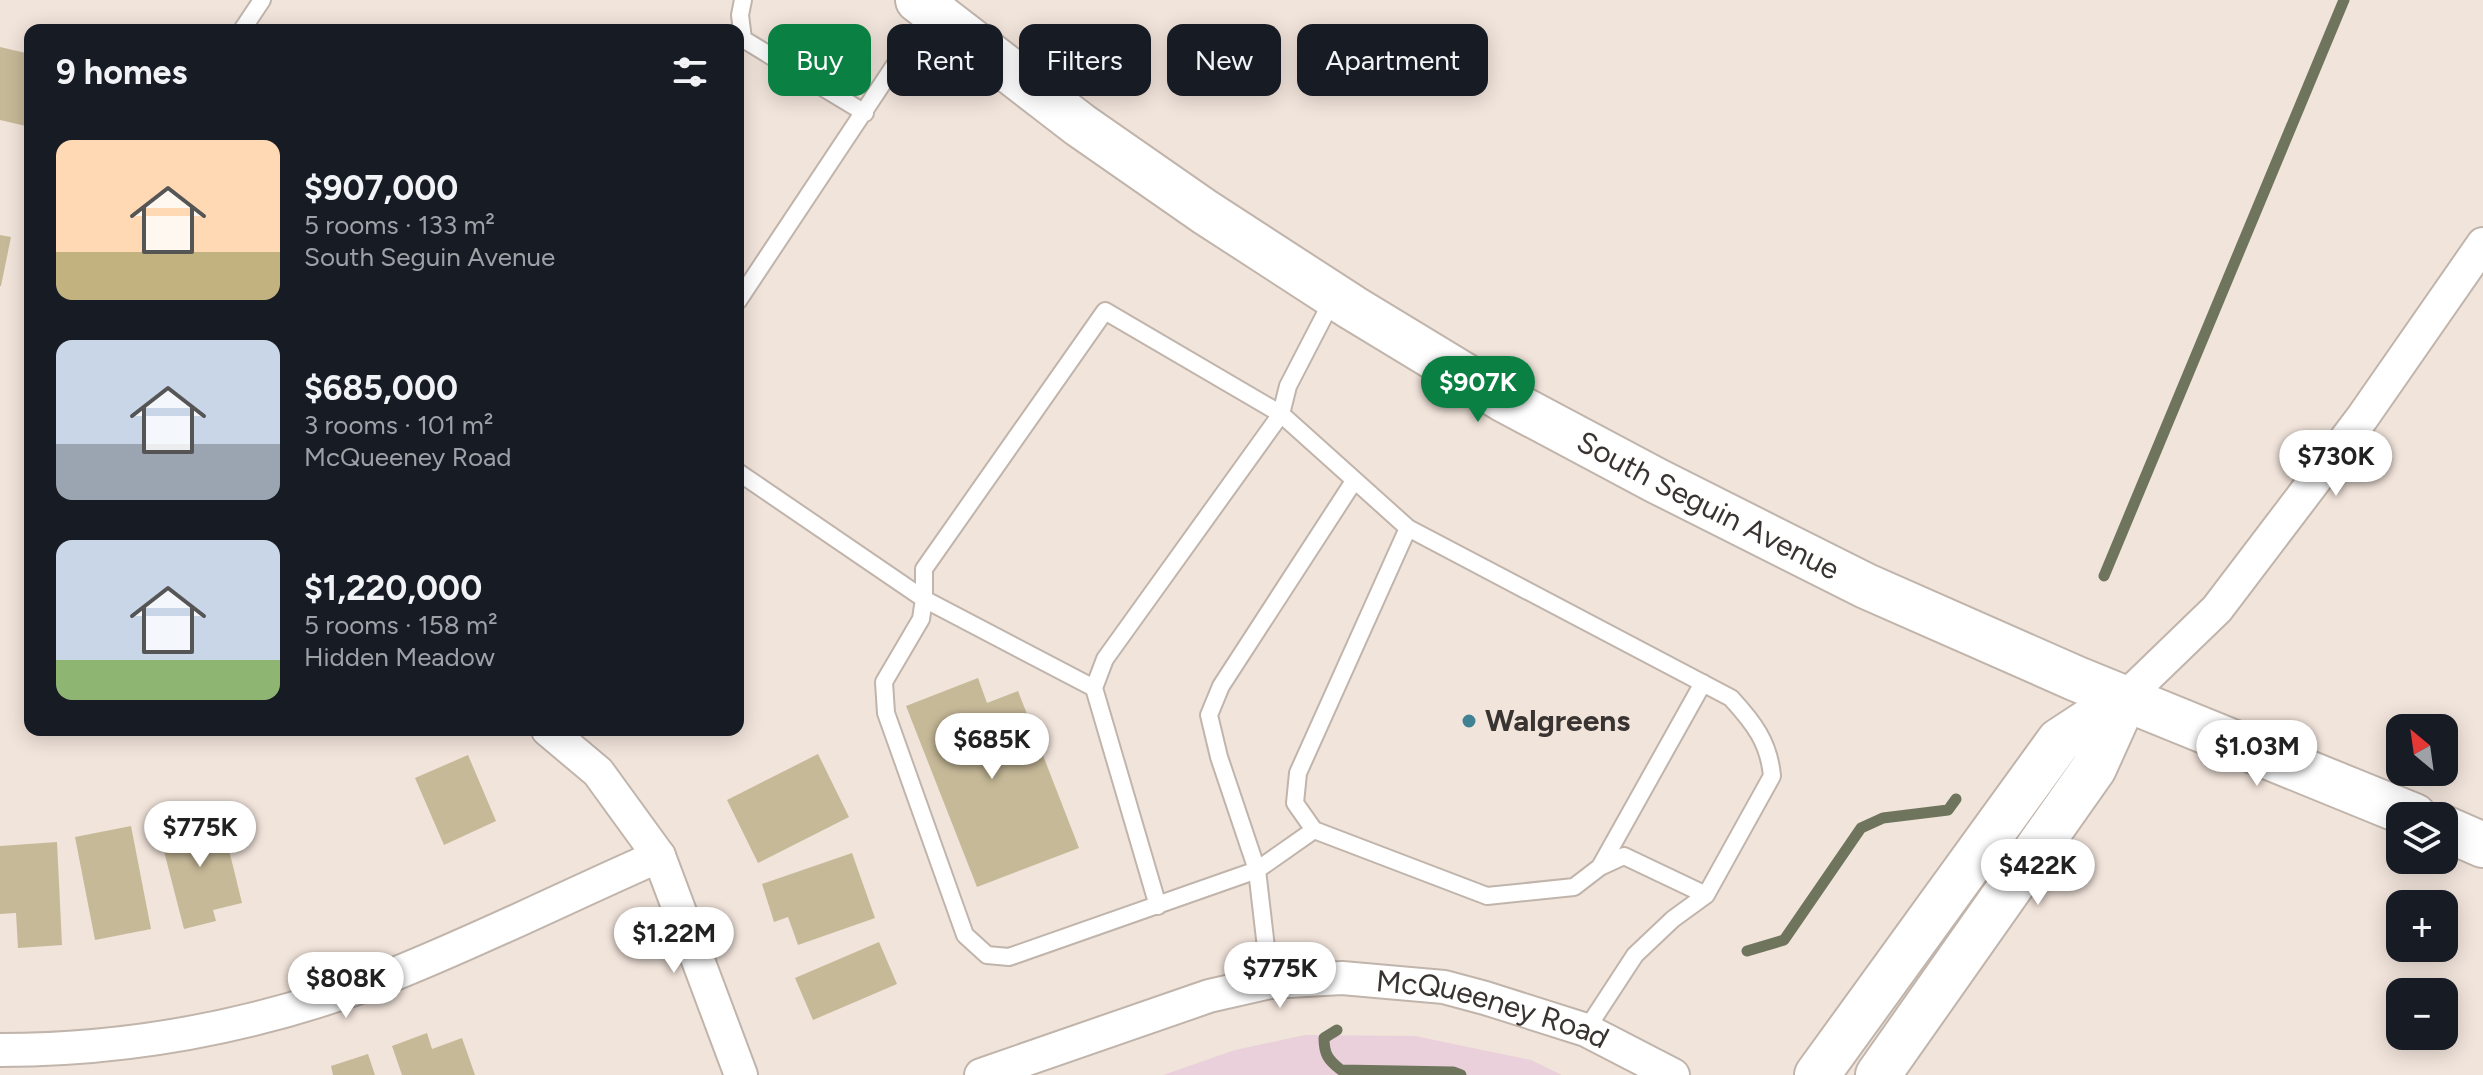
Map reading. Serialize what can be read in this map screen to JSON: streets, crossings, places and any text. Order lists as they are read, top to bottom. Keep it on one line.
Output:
{"streets":{"main road":["South Seguin Avenue"],"street":["McQueeney Road"]},"places":["Walgreens"],"north":"top left","page":{"chip":["Buy","Rent","Filters","New","Apartment"],"heading":"9 homes","list":[{"name":"$907,000","note":"5 rooms · 133 m² · South Seguin Avenue"},{"name":"$685,000","note":"3 rooms · 101 m² · McQueeney Road"},{"name":"$1,220,000","note":"5 rooms · 158 m² · Hidden Meadow"}],"price":["$907K","$730K","$685K","$1.03M","$775K","$422K","$1.22M","$775K","$808K"],"map_buttons":["+","−"]}}
